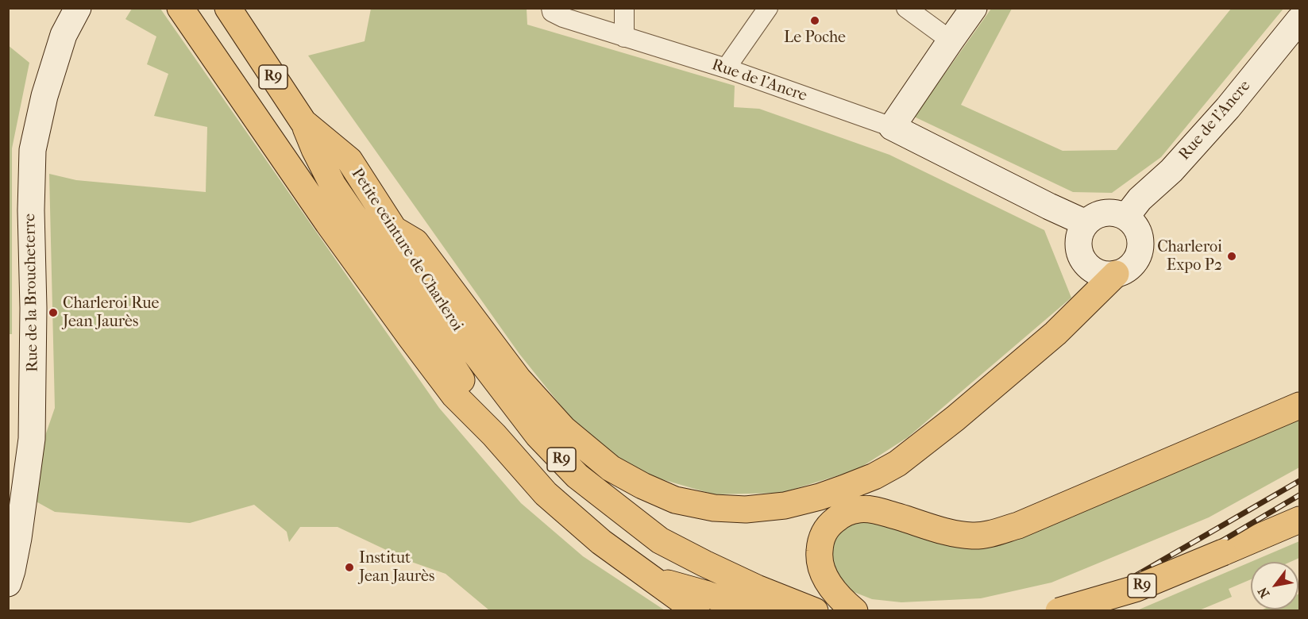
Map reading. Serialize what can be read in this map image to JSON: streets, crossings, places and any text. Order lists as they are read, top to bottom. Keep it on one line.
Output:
{"streets":{"highway":["R9","Petite ceinture de Charleroi"],"street":["Rue de l'Ancre","Rue de la Broucheterre"]},"places":["Le Poche","Charleroi Expo P2","Charleroi Rue Jean Jaurès","Institut Jean Jaurès"],"north":"bottom left"}
